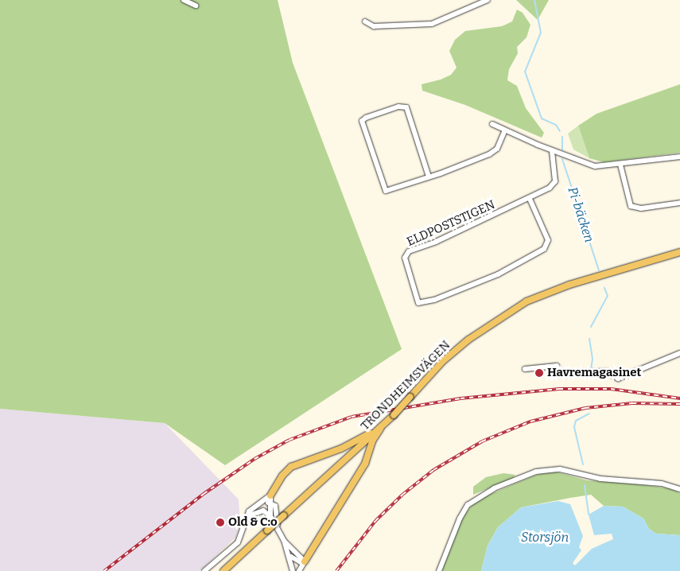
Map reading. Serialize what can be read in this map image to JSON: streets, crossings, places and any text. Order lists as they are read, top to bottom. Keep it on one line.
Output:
{"streets":{"main road":["TRONDHEIMSVÄGEN"],"street":["ELDPOSTSTIGEN"]},"water":["Pi-bäcken","Storsjön"],"places":["Havremagasinet","Old & C:o"]}
